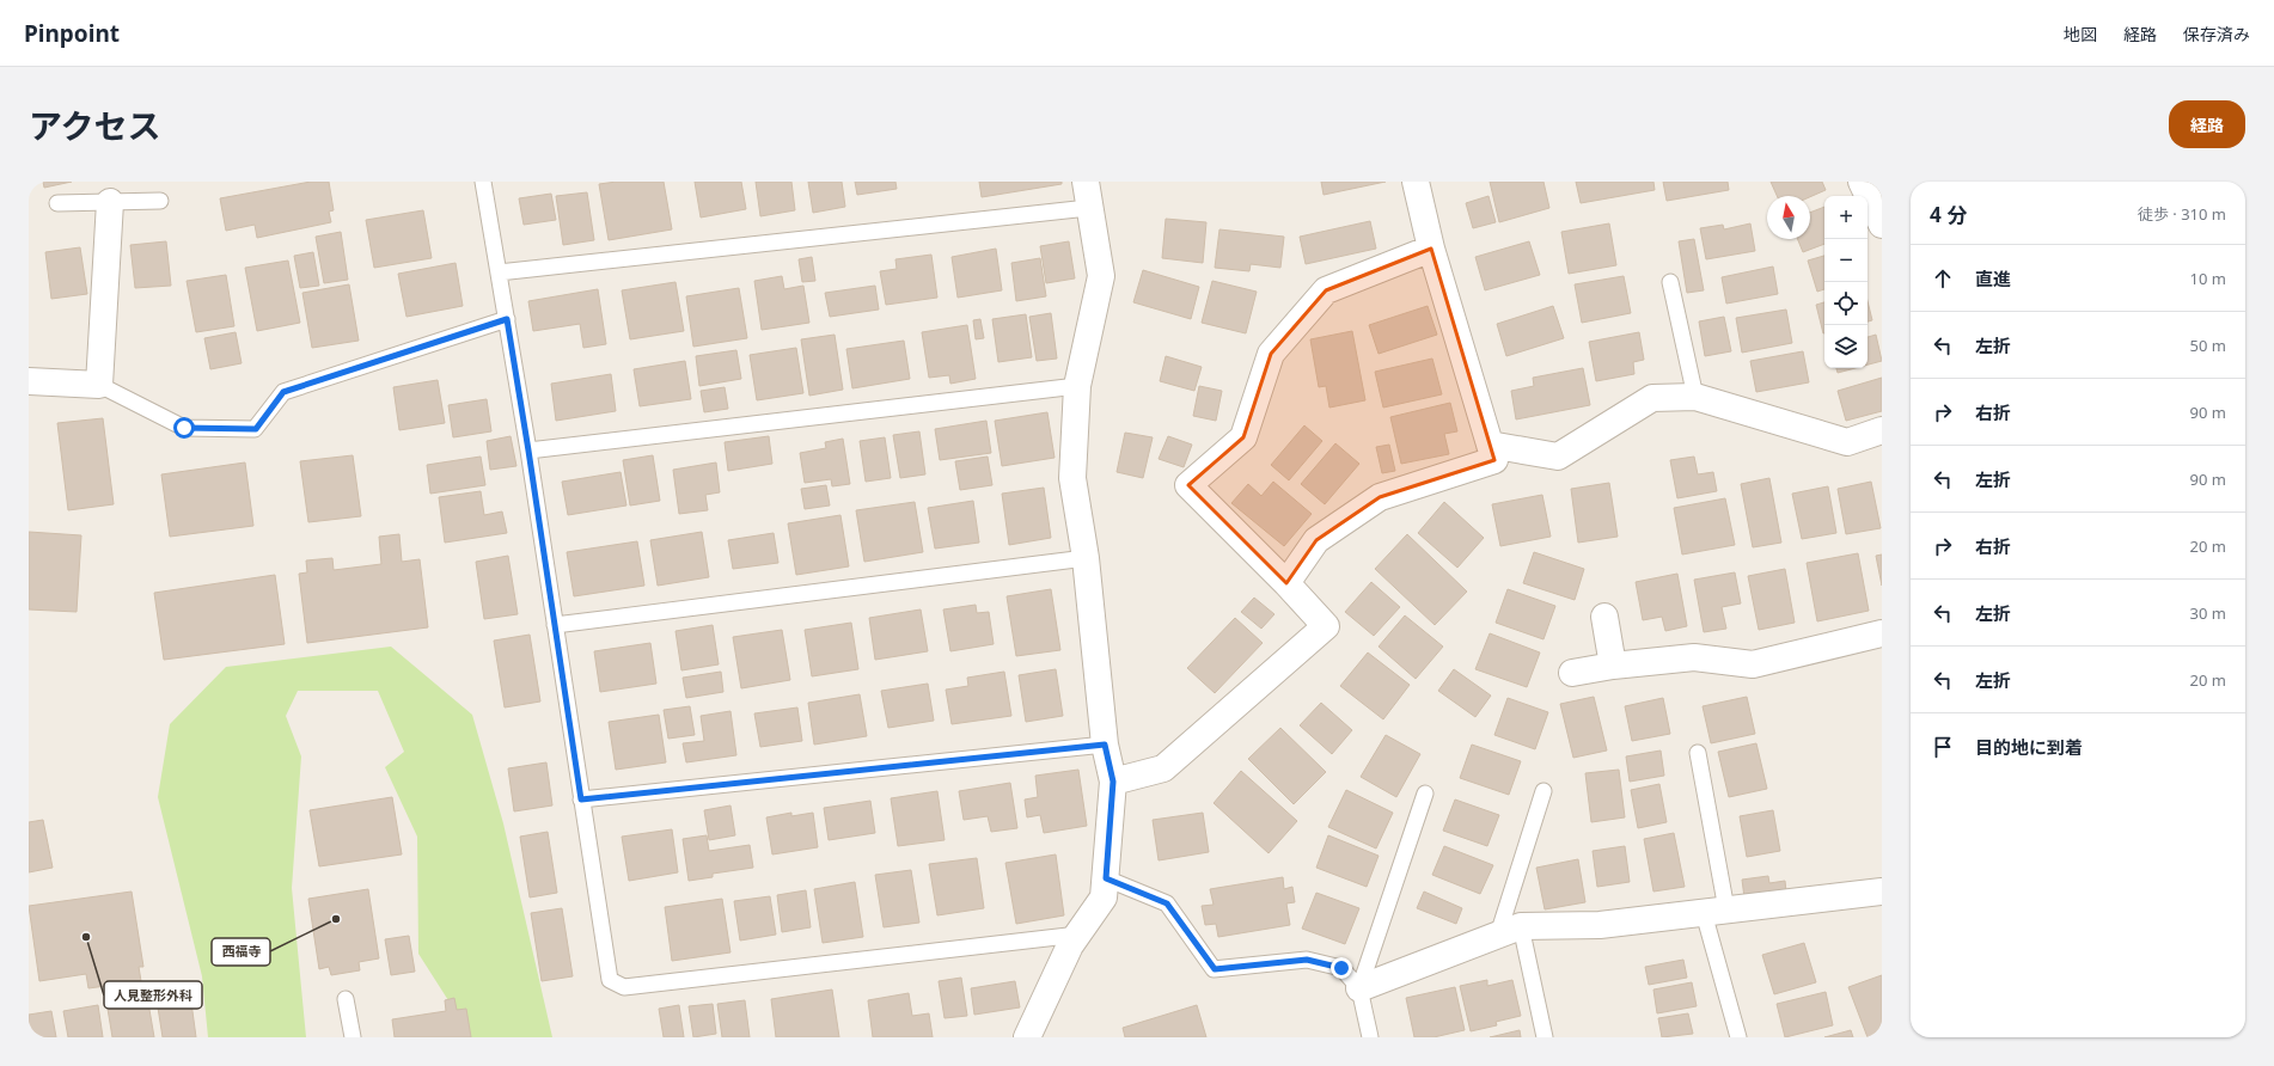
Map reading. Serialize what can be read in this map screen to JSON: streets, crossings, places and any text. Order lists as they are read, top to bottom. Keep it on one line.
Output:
{"places":["西福寺","人見整形外科"],"north":"top","page":{"header":"Pinpoint","nav":["地図","経路","保存済み"],"title":"アクセス","buttons":"経路","heading":["4 分","徒歩 · 310 m"],"map_buttons":["+","−"],"list":[["直進","10 m"],["左折","50 m"],["右折","90 m"],["左折","90 m"],["右折","20 m"],["左折","30 m"],["左折","20 m"],"目的地に到着"]}}
